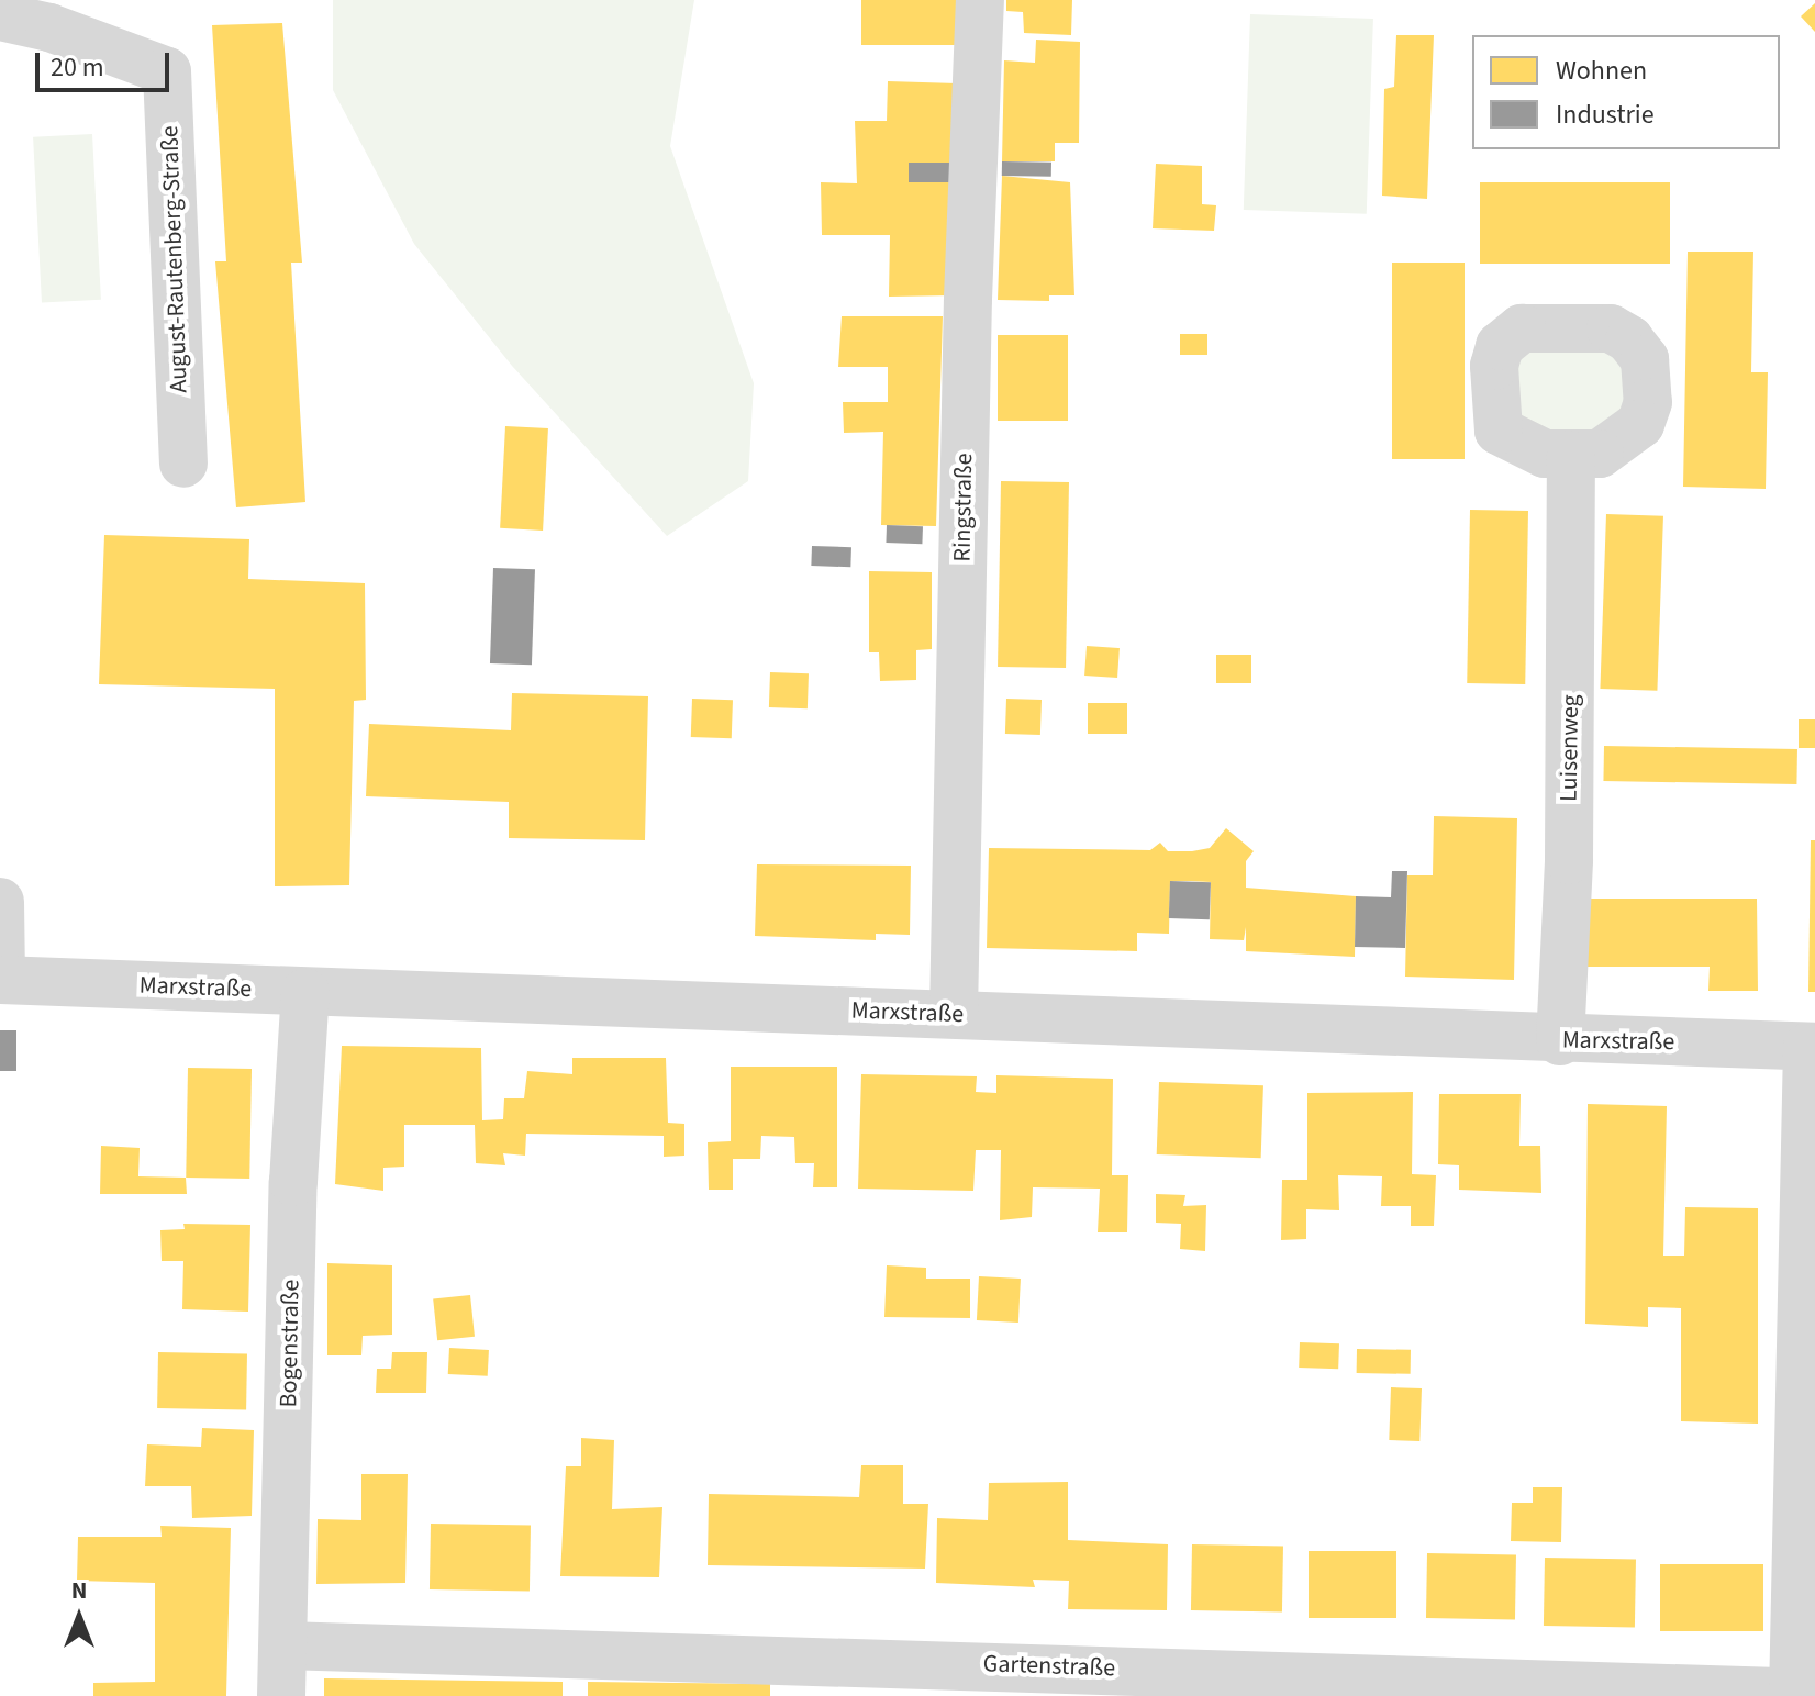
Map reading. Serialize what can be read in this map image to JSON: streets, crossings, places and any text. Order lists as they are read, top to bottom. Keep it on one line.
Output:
{"streets":{"street":["August-Rautenberg-Straße","Ringstraße","Luisenweg","Marxstraße","Bogenstraße","Gartenstraße"]},"crossings":[["Ringstraße","Marxstraße"],["Luisenweg","Marxstraße"],["Marxstraße","Bogenstraße"],["Bogenstraße","Gartenstraße"]],"legend":["Wohnen","Industrie"],"scale_bar":"20 m","north":"top"}
